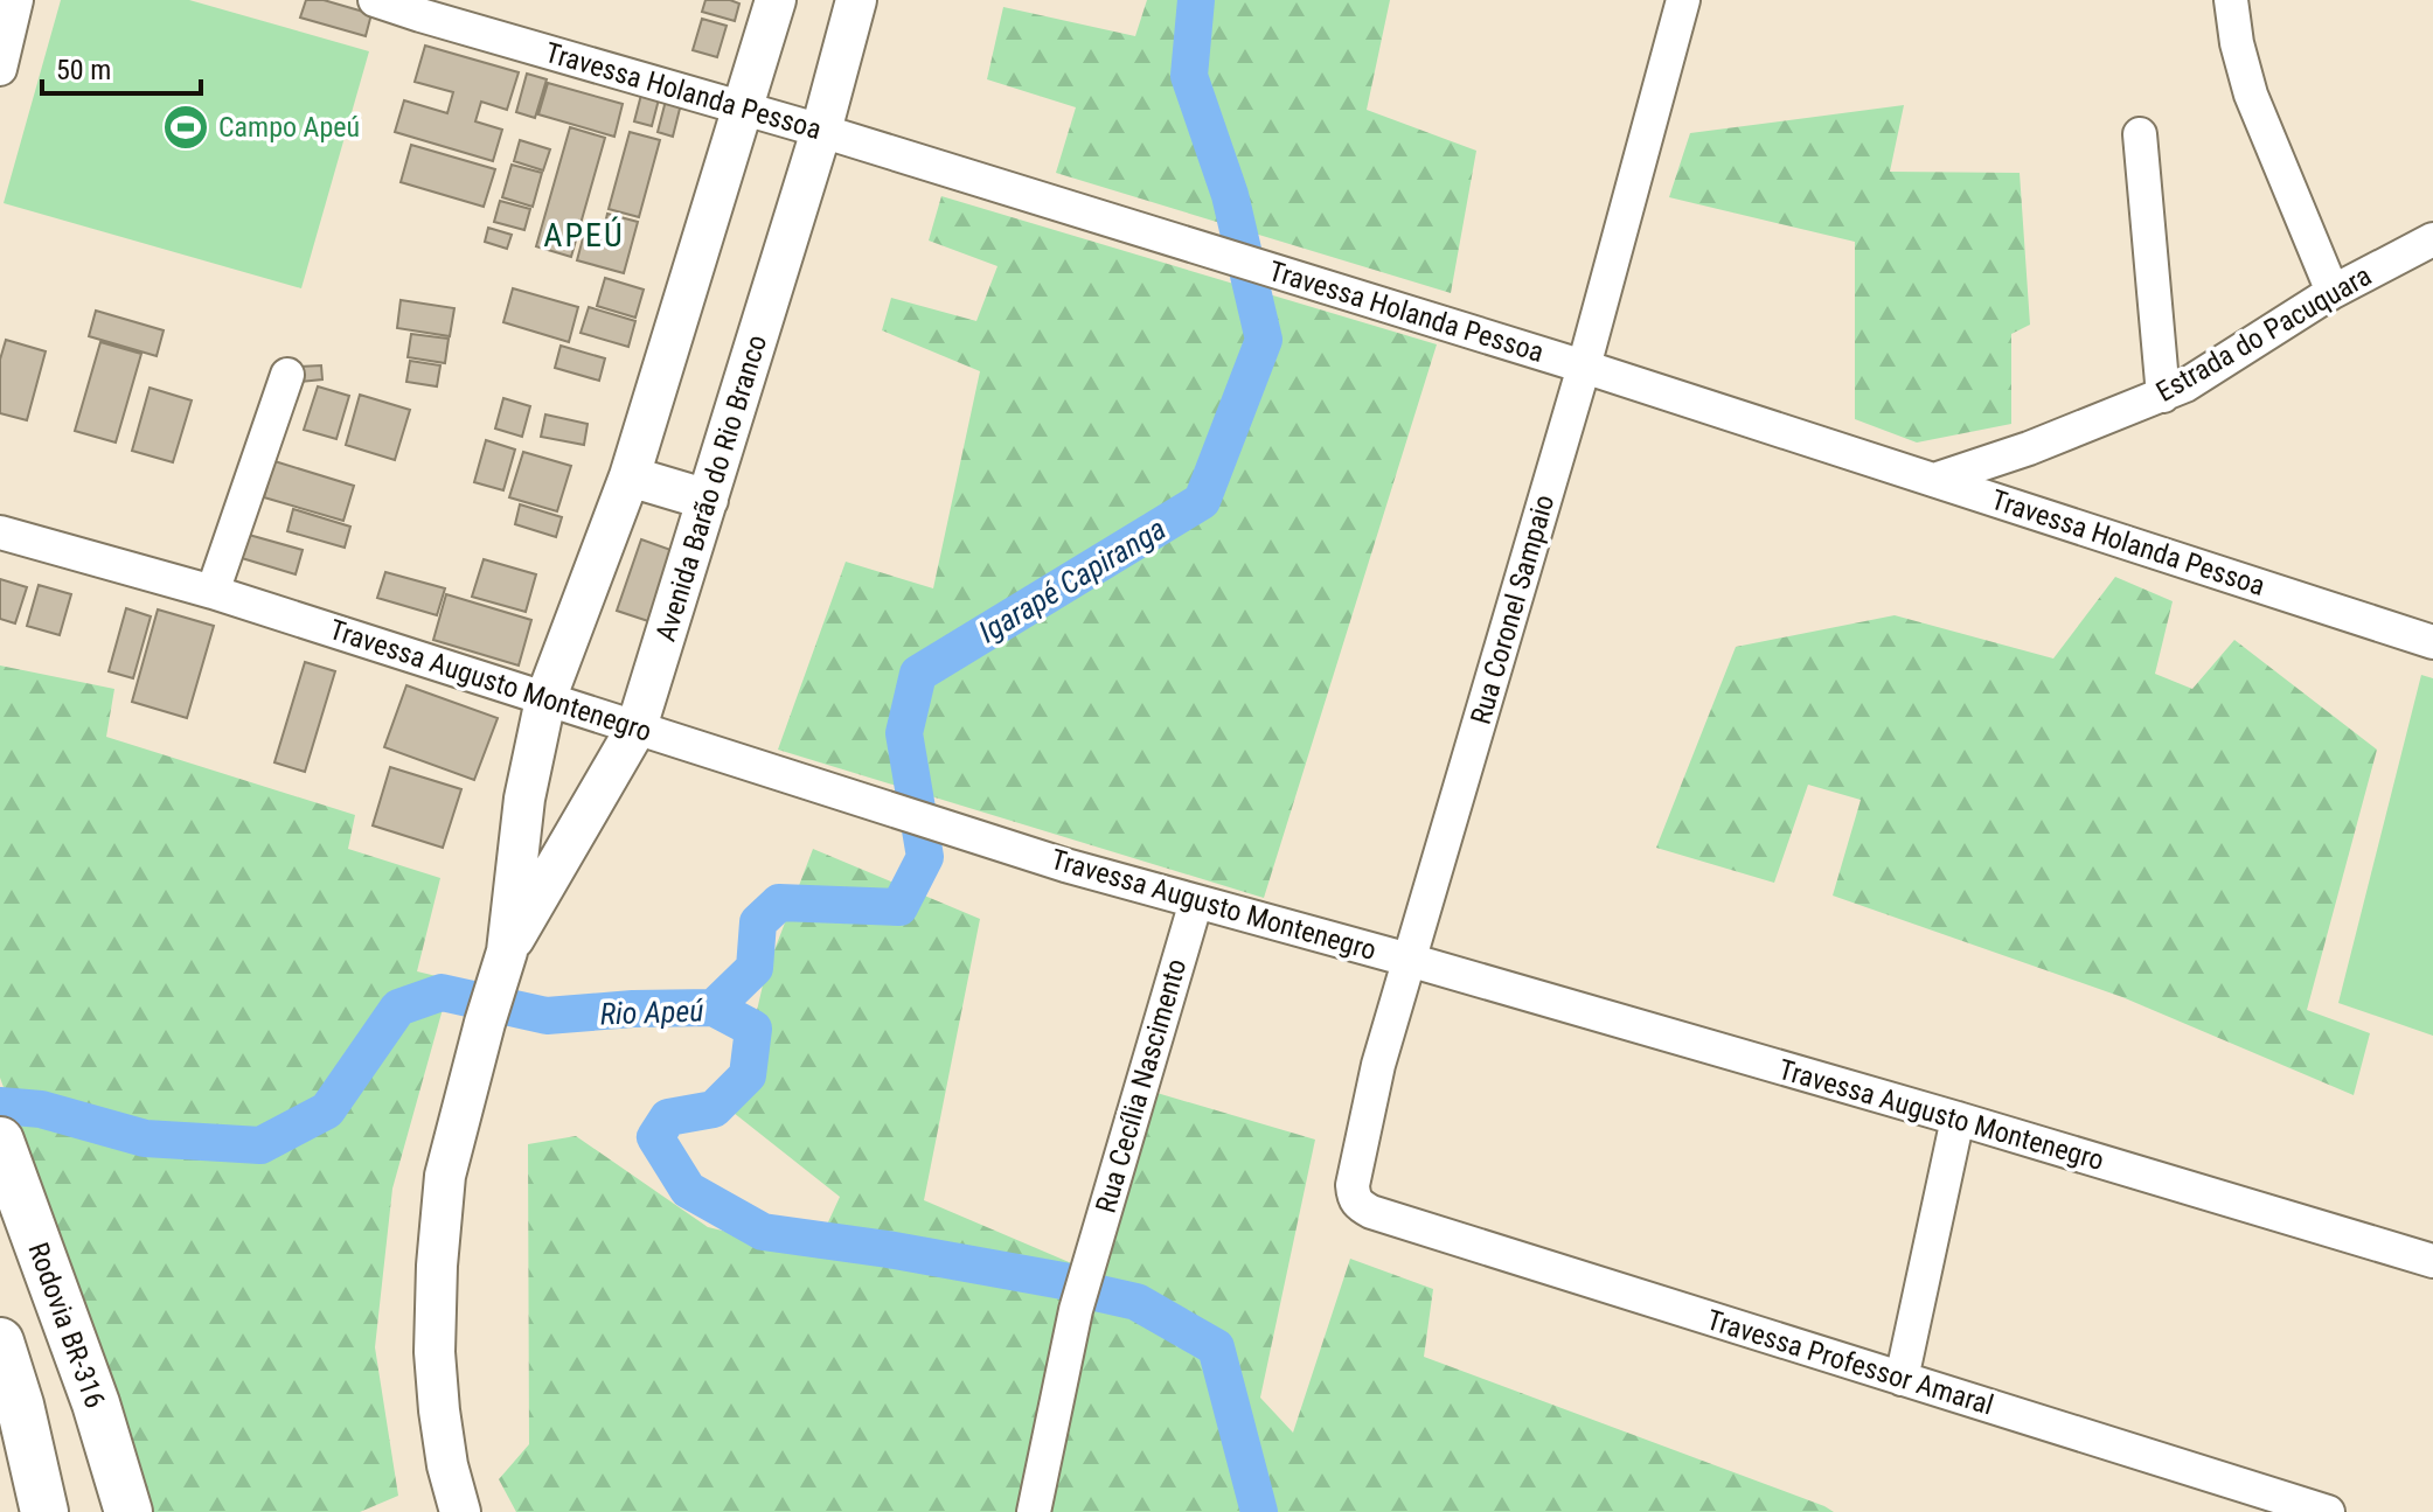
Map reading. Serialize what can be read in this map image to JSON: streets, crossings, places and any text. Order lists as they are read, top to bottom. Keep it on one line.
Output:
{"streets":{"highway":["Rodovia BR-316"],"main road":["Avenida Barão do Rio Branco"],"street":["Travessa Holanda Pessoa","Estrada do Pacuquara","Rua Coronel Sampaio","Travessa Augusto Montenegro","Rua Cecília Nascimento","Travessa Professor Amaral"]},"crossings":[["Travessa Holanda Pessoa","Estrada do Pacuquara"],["Travessa Holanda Pessoa","Avenida Barão do Rio Branco"],["Travessa Holanda Pessoa","Rua Coronel Sampaio"],["Avenida Barão do Rio Branco","Travessa Augusto Montenegro"],["Rua Coronel Sampaio","Travessa Augusto Montenegro"],["Rua Coronel Sampaio","Travessa Professor Amaral"],["Travessa Augusto Montenegro","Rua Cecília Nascimento"]],"districts":["APEÚ"],"water":["Igarapé Capiranga","Rio Apeú"],"places":{"sports":["Campo Apeú"]},"scale_bar":"50 m"}
